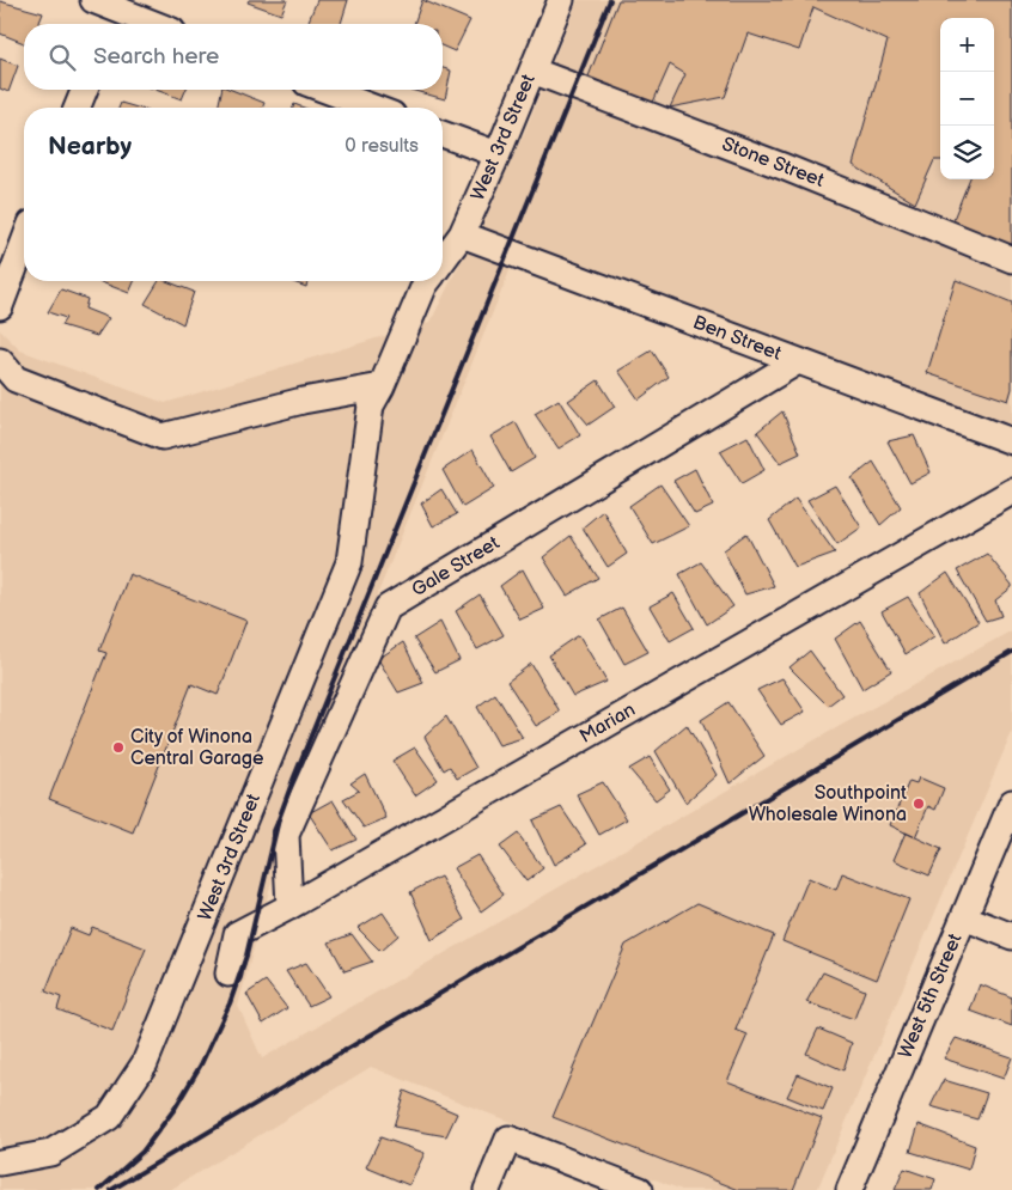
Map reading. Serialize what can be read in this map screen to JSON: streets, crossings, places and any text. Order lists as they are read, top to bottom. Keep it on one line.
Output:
{"streets":{"street":["West 3rd Street","Stone Street","Ben Street","Gale Street","Marian","West 5th Street"]},"crossings":[["West 3rd Street","Stone Street"],["West 3rd Street","Ben Street"],["Ben Street","Gale Street"],["Gale Street","Marian"]],"places":["City of Winona Central Garage","Southpoint Wholesale Winona"],"page":{"map_buttons":["+","−"],"search":"Search here","heading":["Nearby","0 results"]}}
